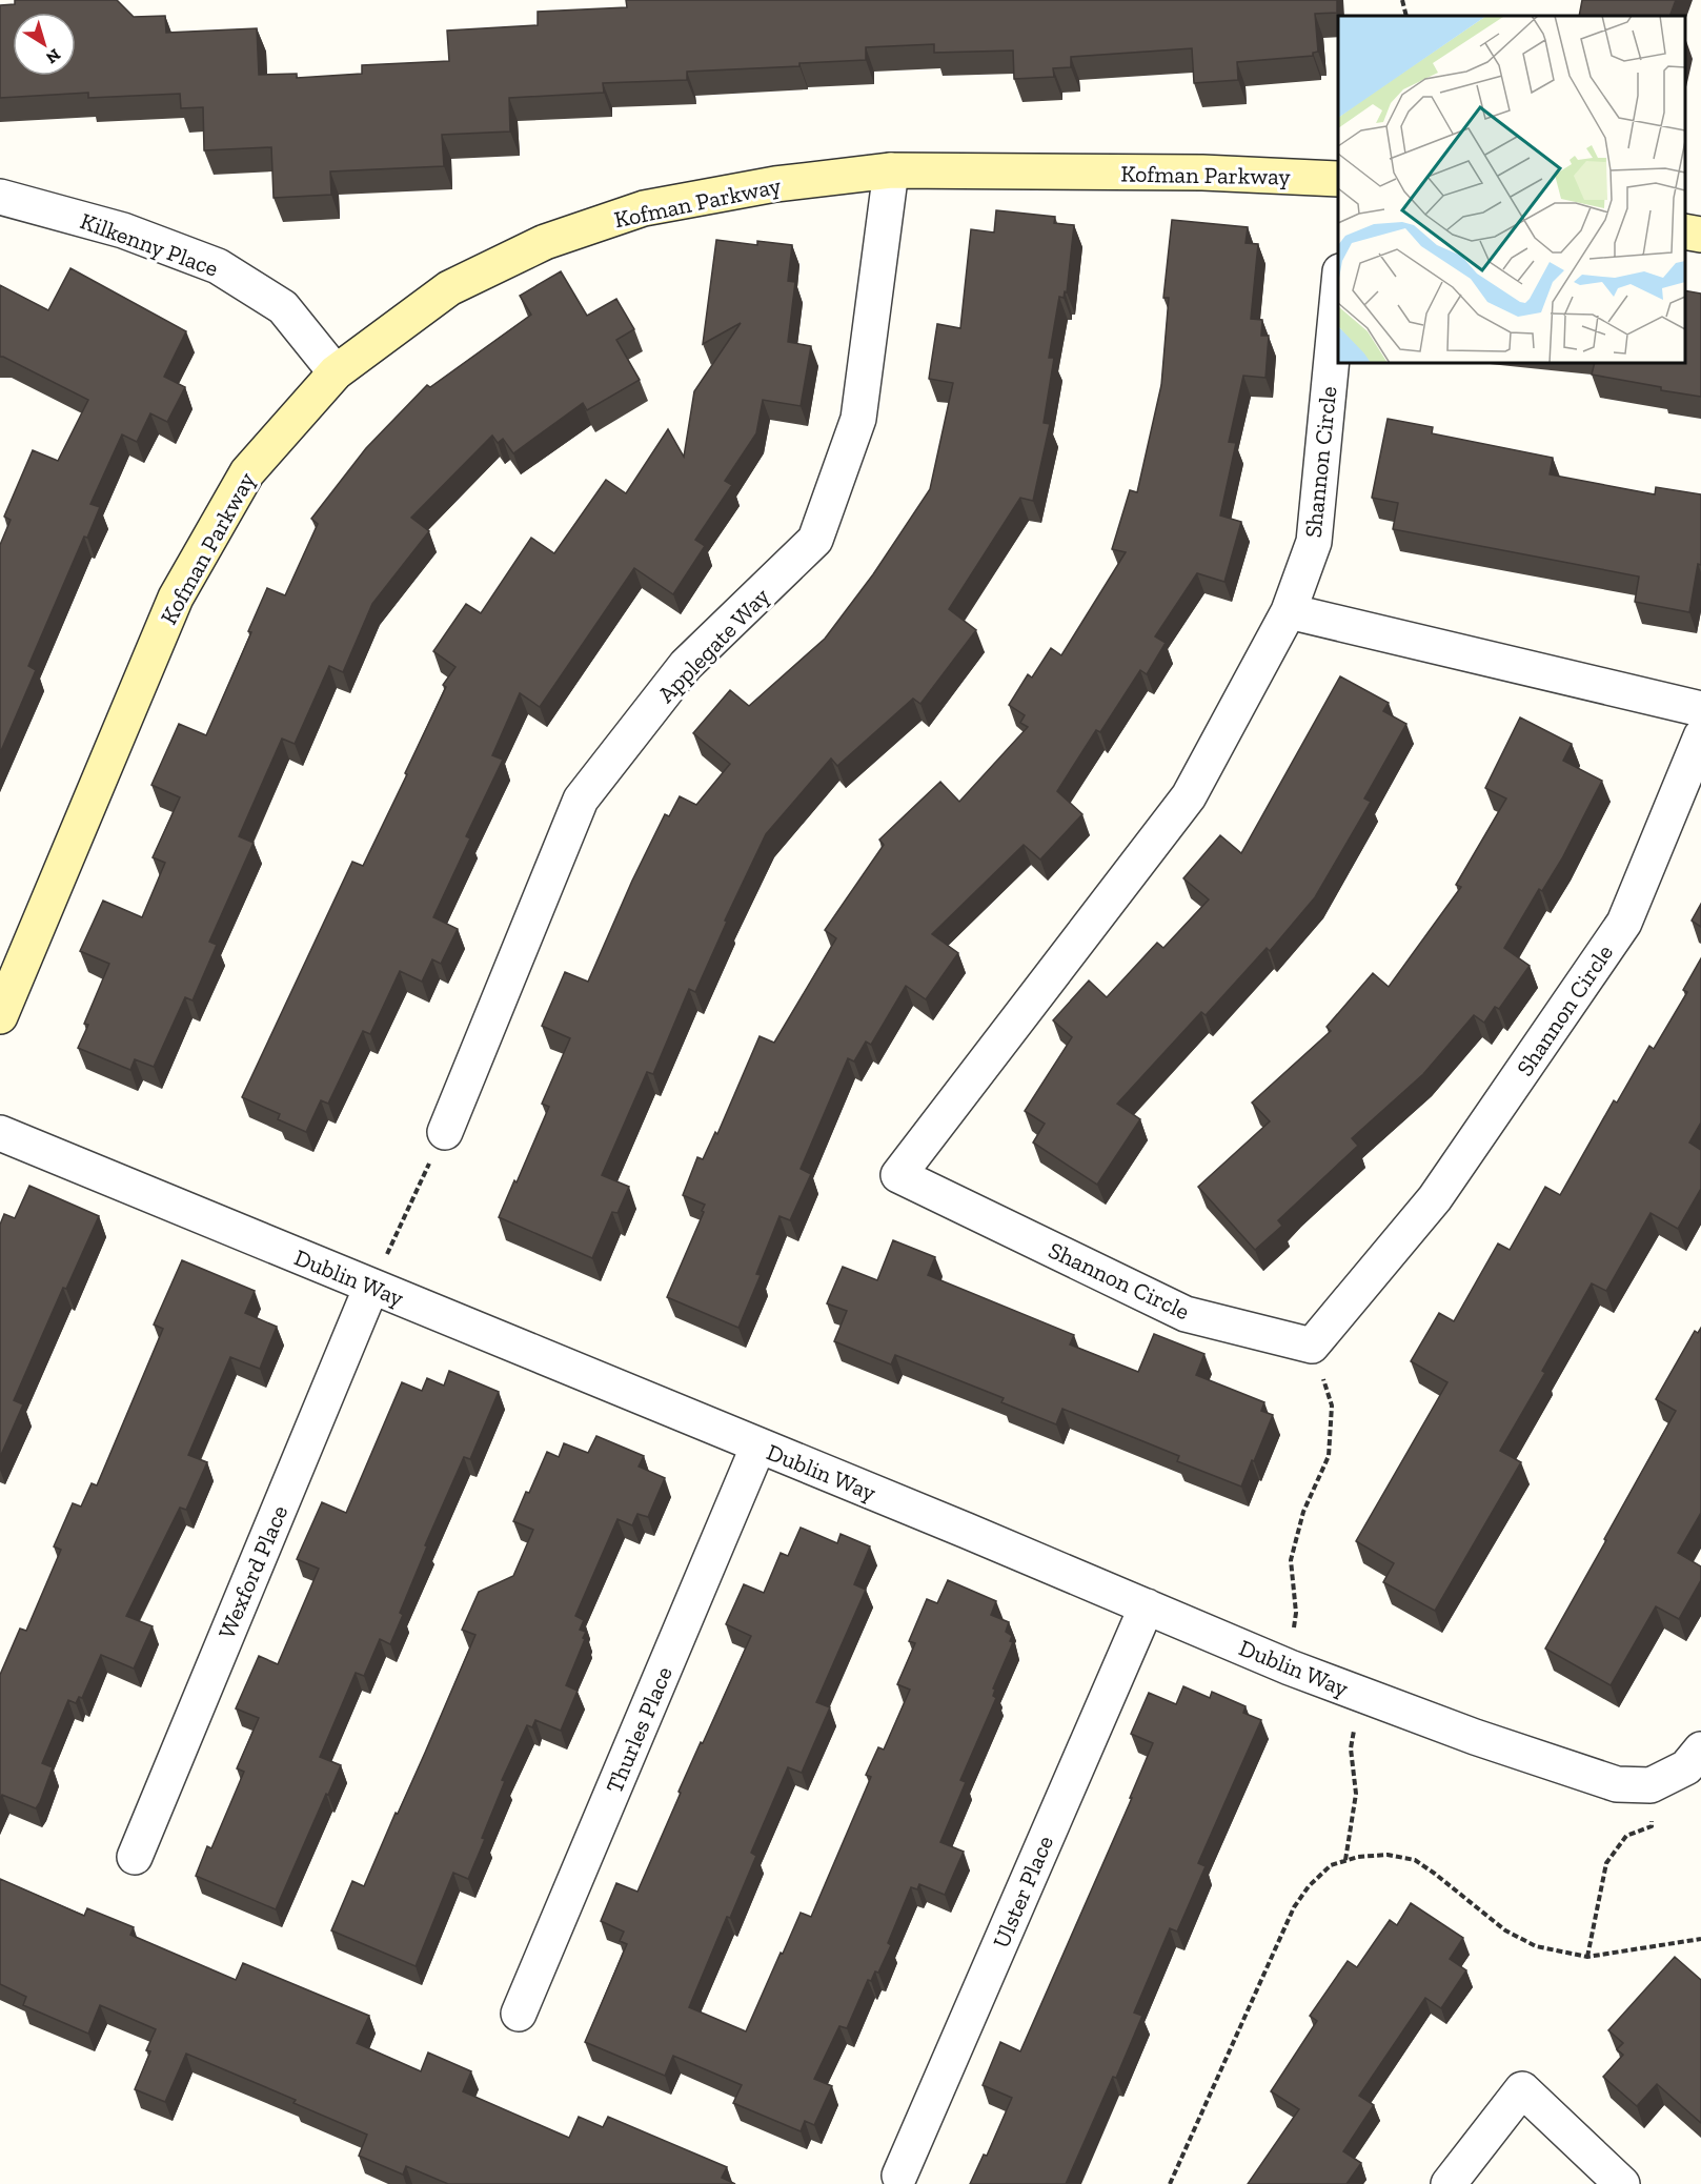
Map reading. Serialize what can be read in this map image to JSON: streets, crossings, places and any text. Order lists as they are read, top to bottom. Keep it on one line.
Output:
{"streets":{"street":["Kofman Parkway","Kilkenny Place","Shannon Circle","Applegate Way","Dublin Way","Wexford Place","Thurles Place","Ulster Place"]},"crossings":[["Kofman Parkway","Kilkenny Place"],["Kofman Parkway","Applegate Way"],["Dublin Way","Wexford Place"],["Dublin Way","Thurles Place"],["Dublin Way","Ulster Place"]],"north":"bottom right"}
